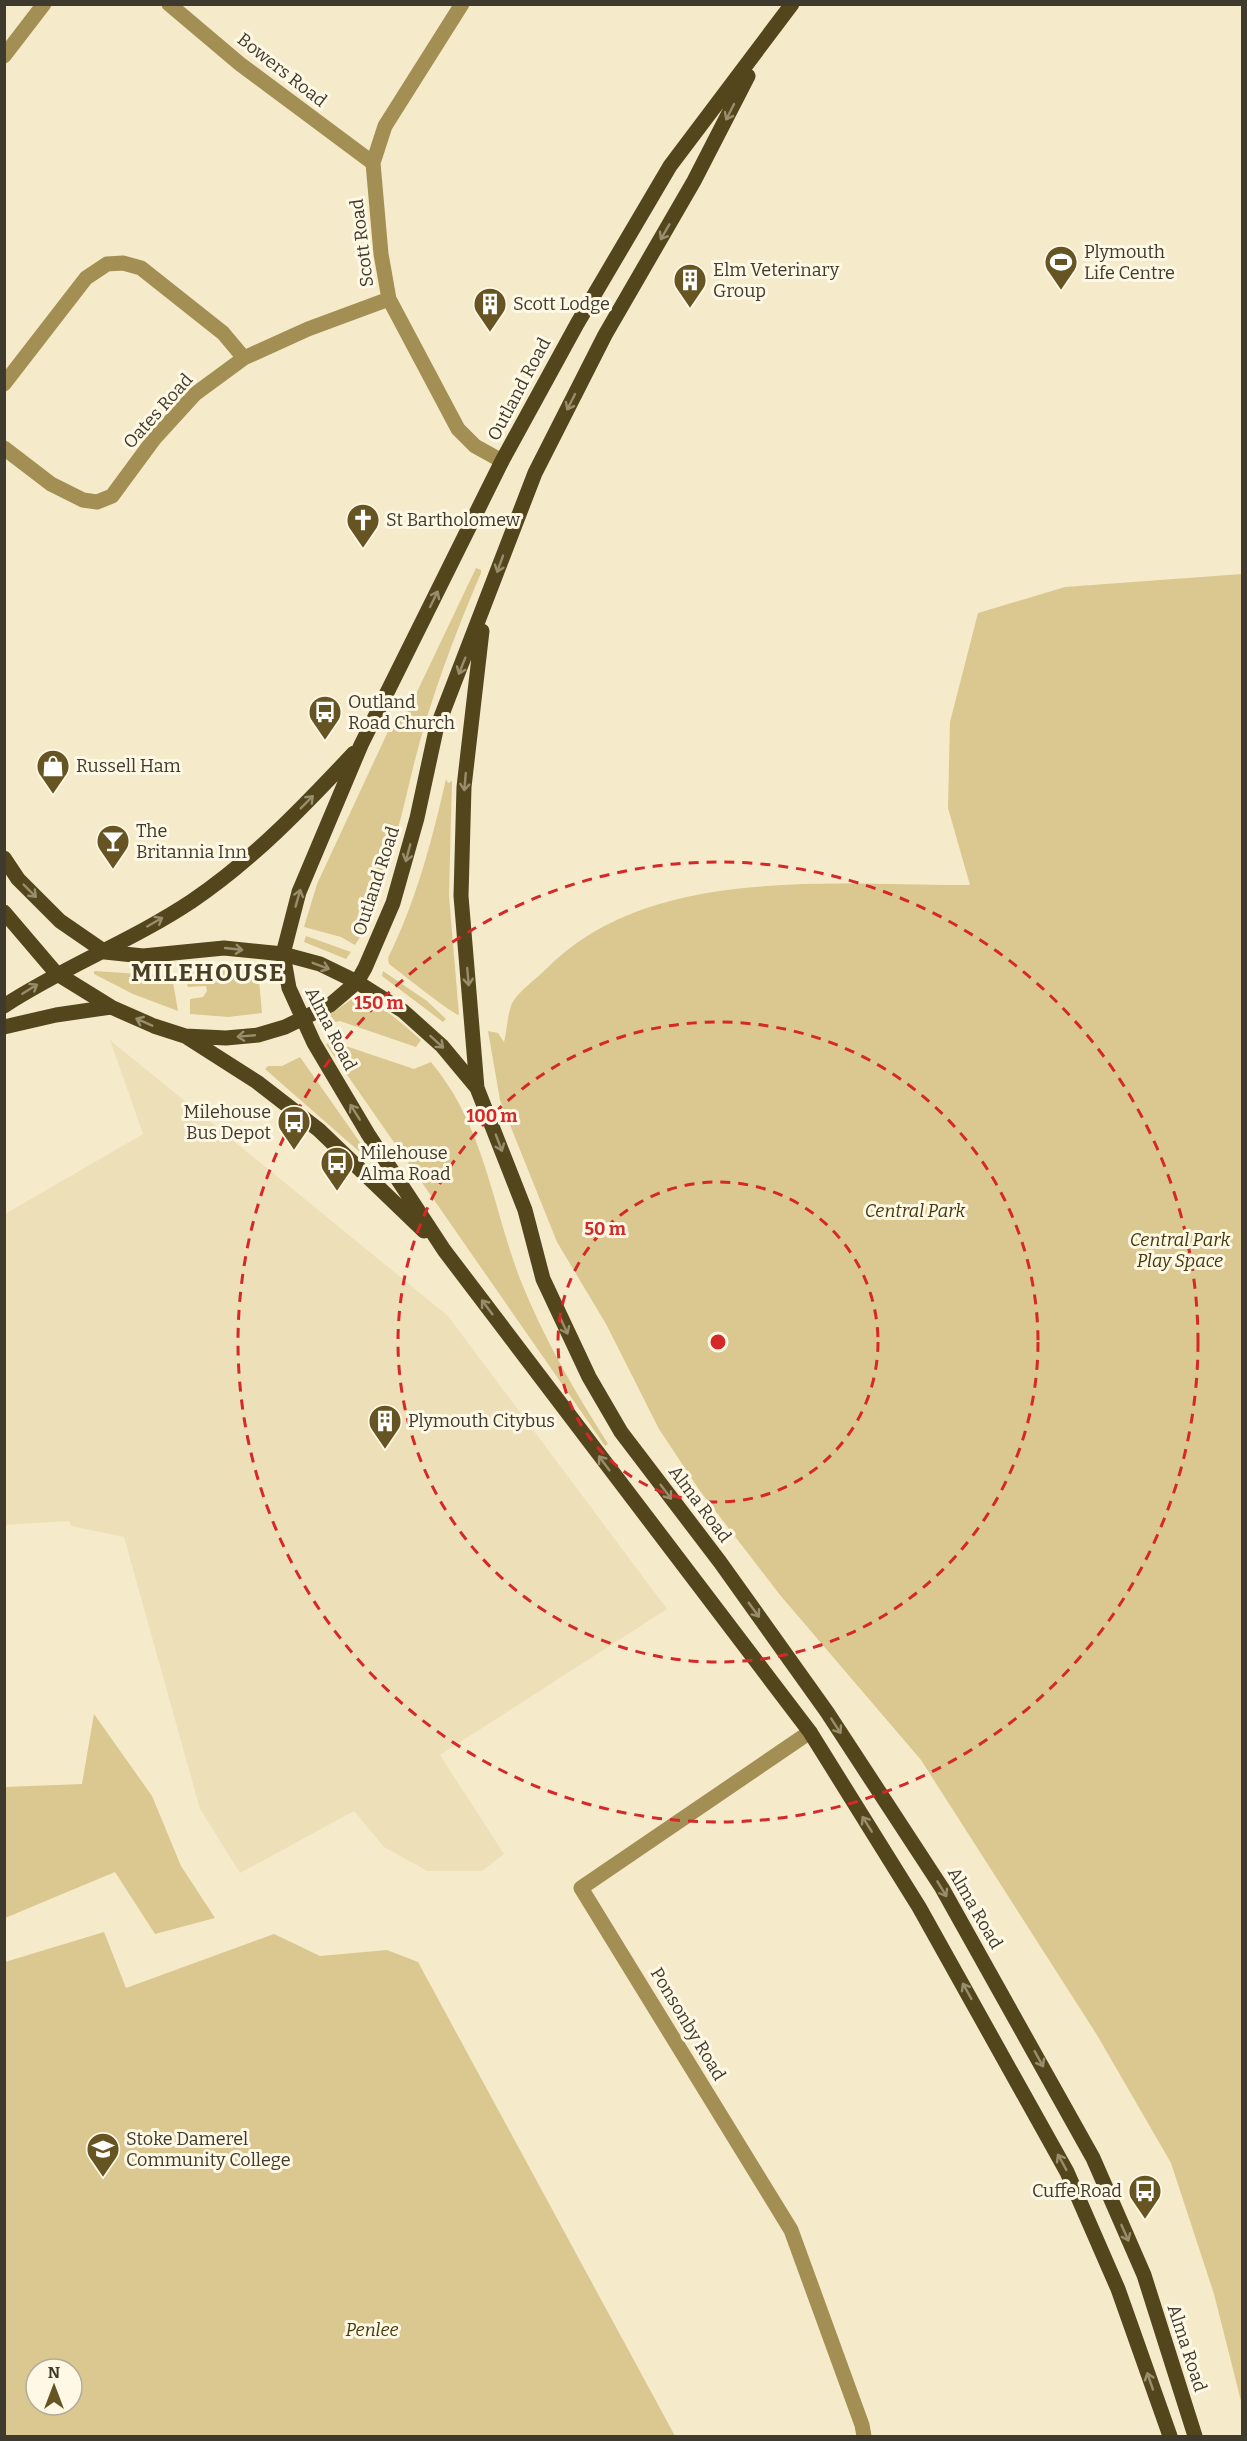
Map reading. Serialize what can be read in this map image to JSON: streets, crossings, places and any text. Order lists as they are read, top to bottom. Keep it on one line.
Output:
{"streets":{"main road":["Outland Road","Alma Road"],"street":["Bowers Road","Scott Road","Oates Road","Ponsonby Road"]},"crossings":[["Bowers Road","Scott Road"],["Scott Road","Outland Road"],["Scott Road","Oates Road"],["Outland Road","Alma Road"],["Alma Road","Ponsonby Road"]],"districts":["MILEHOUSE"],"parks":["Central Park","Central Park Play Space","Penlee"],"places":{"sports":["Plymouth Life Centre"],"building":["Elm Veterinary Group","Scott Lodge","Plymouth Citybus"],"church":["St Bartholomew"],"bus stop":["Outland Road Church","Milehouse Bus Depot","Milehouse Alma Road","Cuffe Road"],"shop":["Russell Ham"],"bar":["The Britannia Inn"],"school or university":["Stoke Damerel Community College"]},"north":"top","rings":["150 m","100 m","50 m"]}
